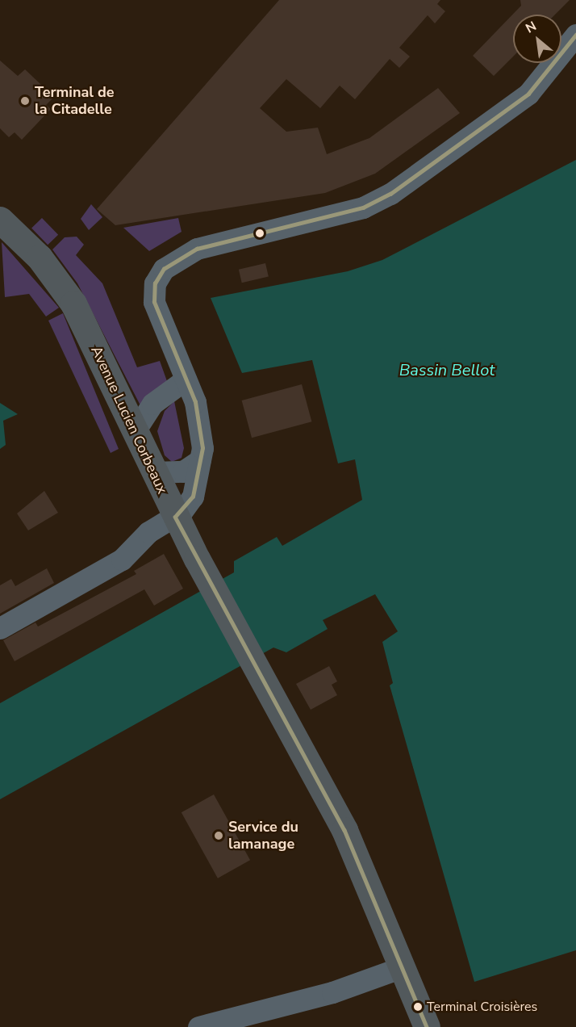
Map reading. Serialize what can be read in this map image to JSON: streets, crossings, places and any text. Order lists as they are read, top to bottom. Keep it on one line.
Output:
{"streets":{"main road":["Avenue Lucien Corbeaux"]},"water":["Bassin Bellot"],"places":["Terminal de la Citadelle","Service du lamanage","Terminal Croisières"],"north":"top left"}
